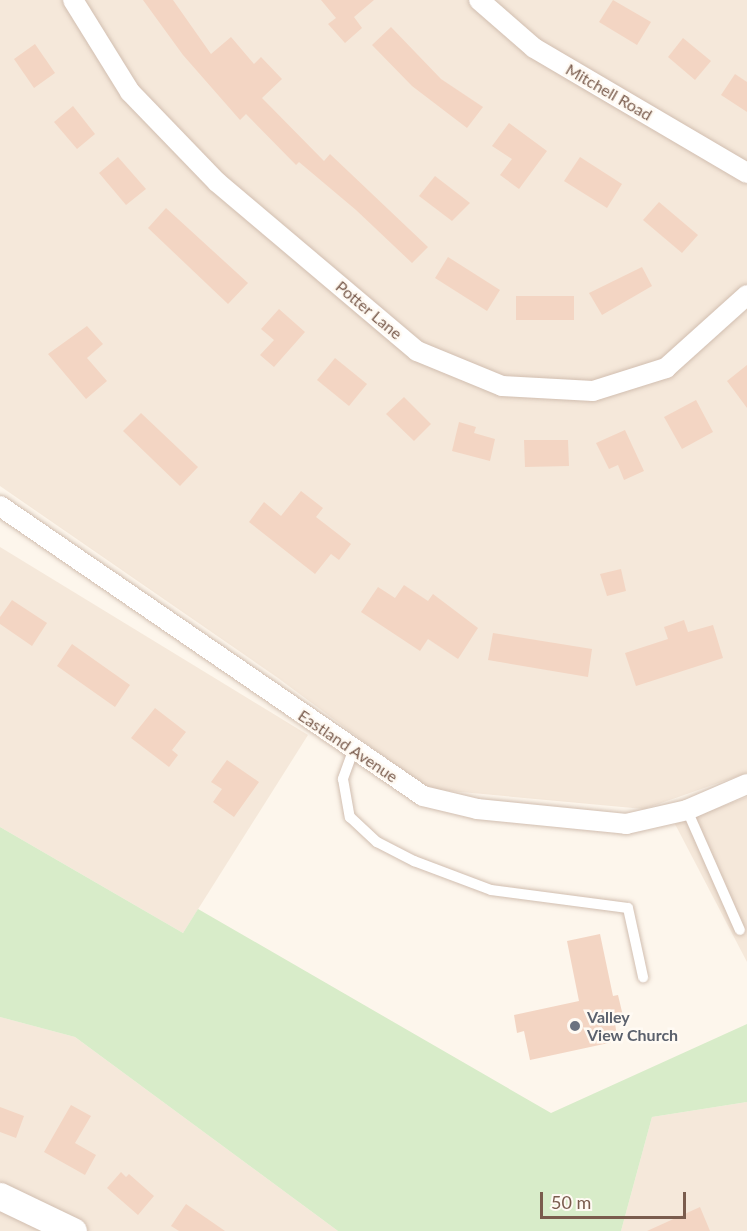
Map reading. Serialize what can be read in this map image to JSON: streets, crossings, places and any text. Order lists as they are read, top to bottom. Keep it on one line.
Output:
{"streets":{"street":["Mitchell Road","Potter Lane","Eastland Avenue"]},"places":["Valley View Church"],"scale_bar":"50 m"}
